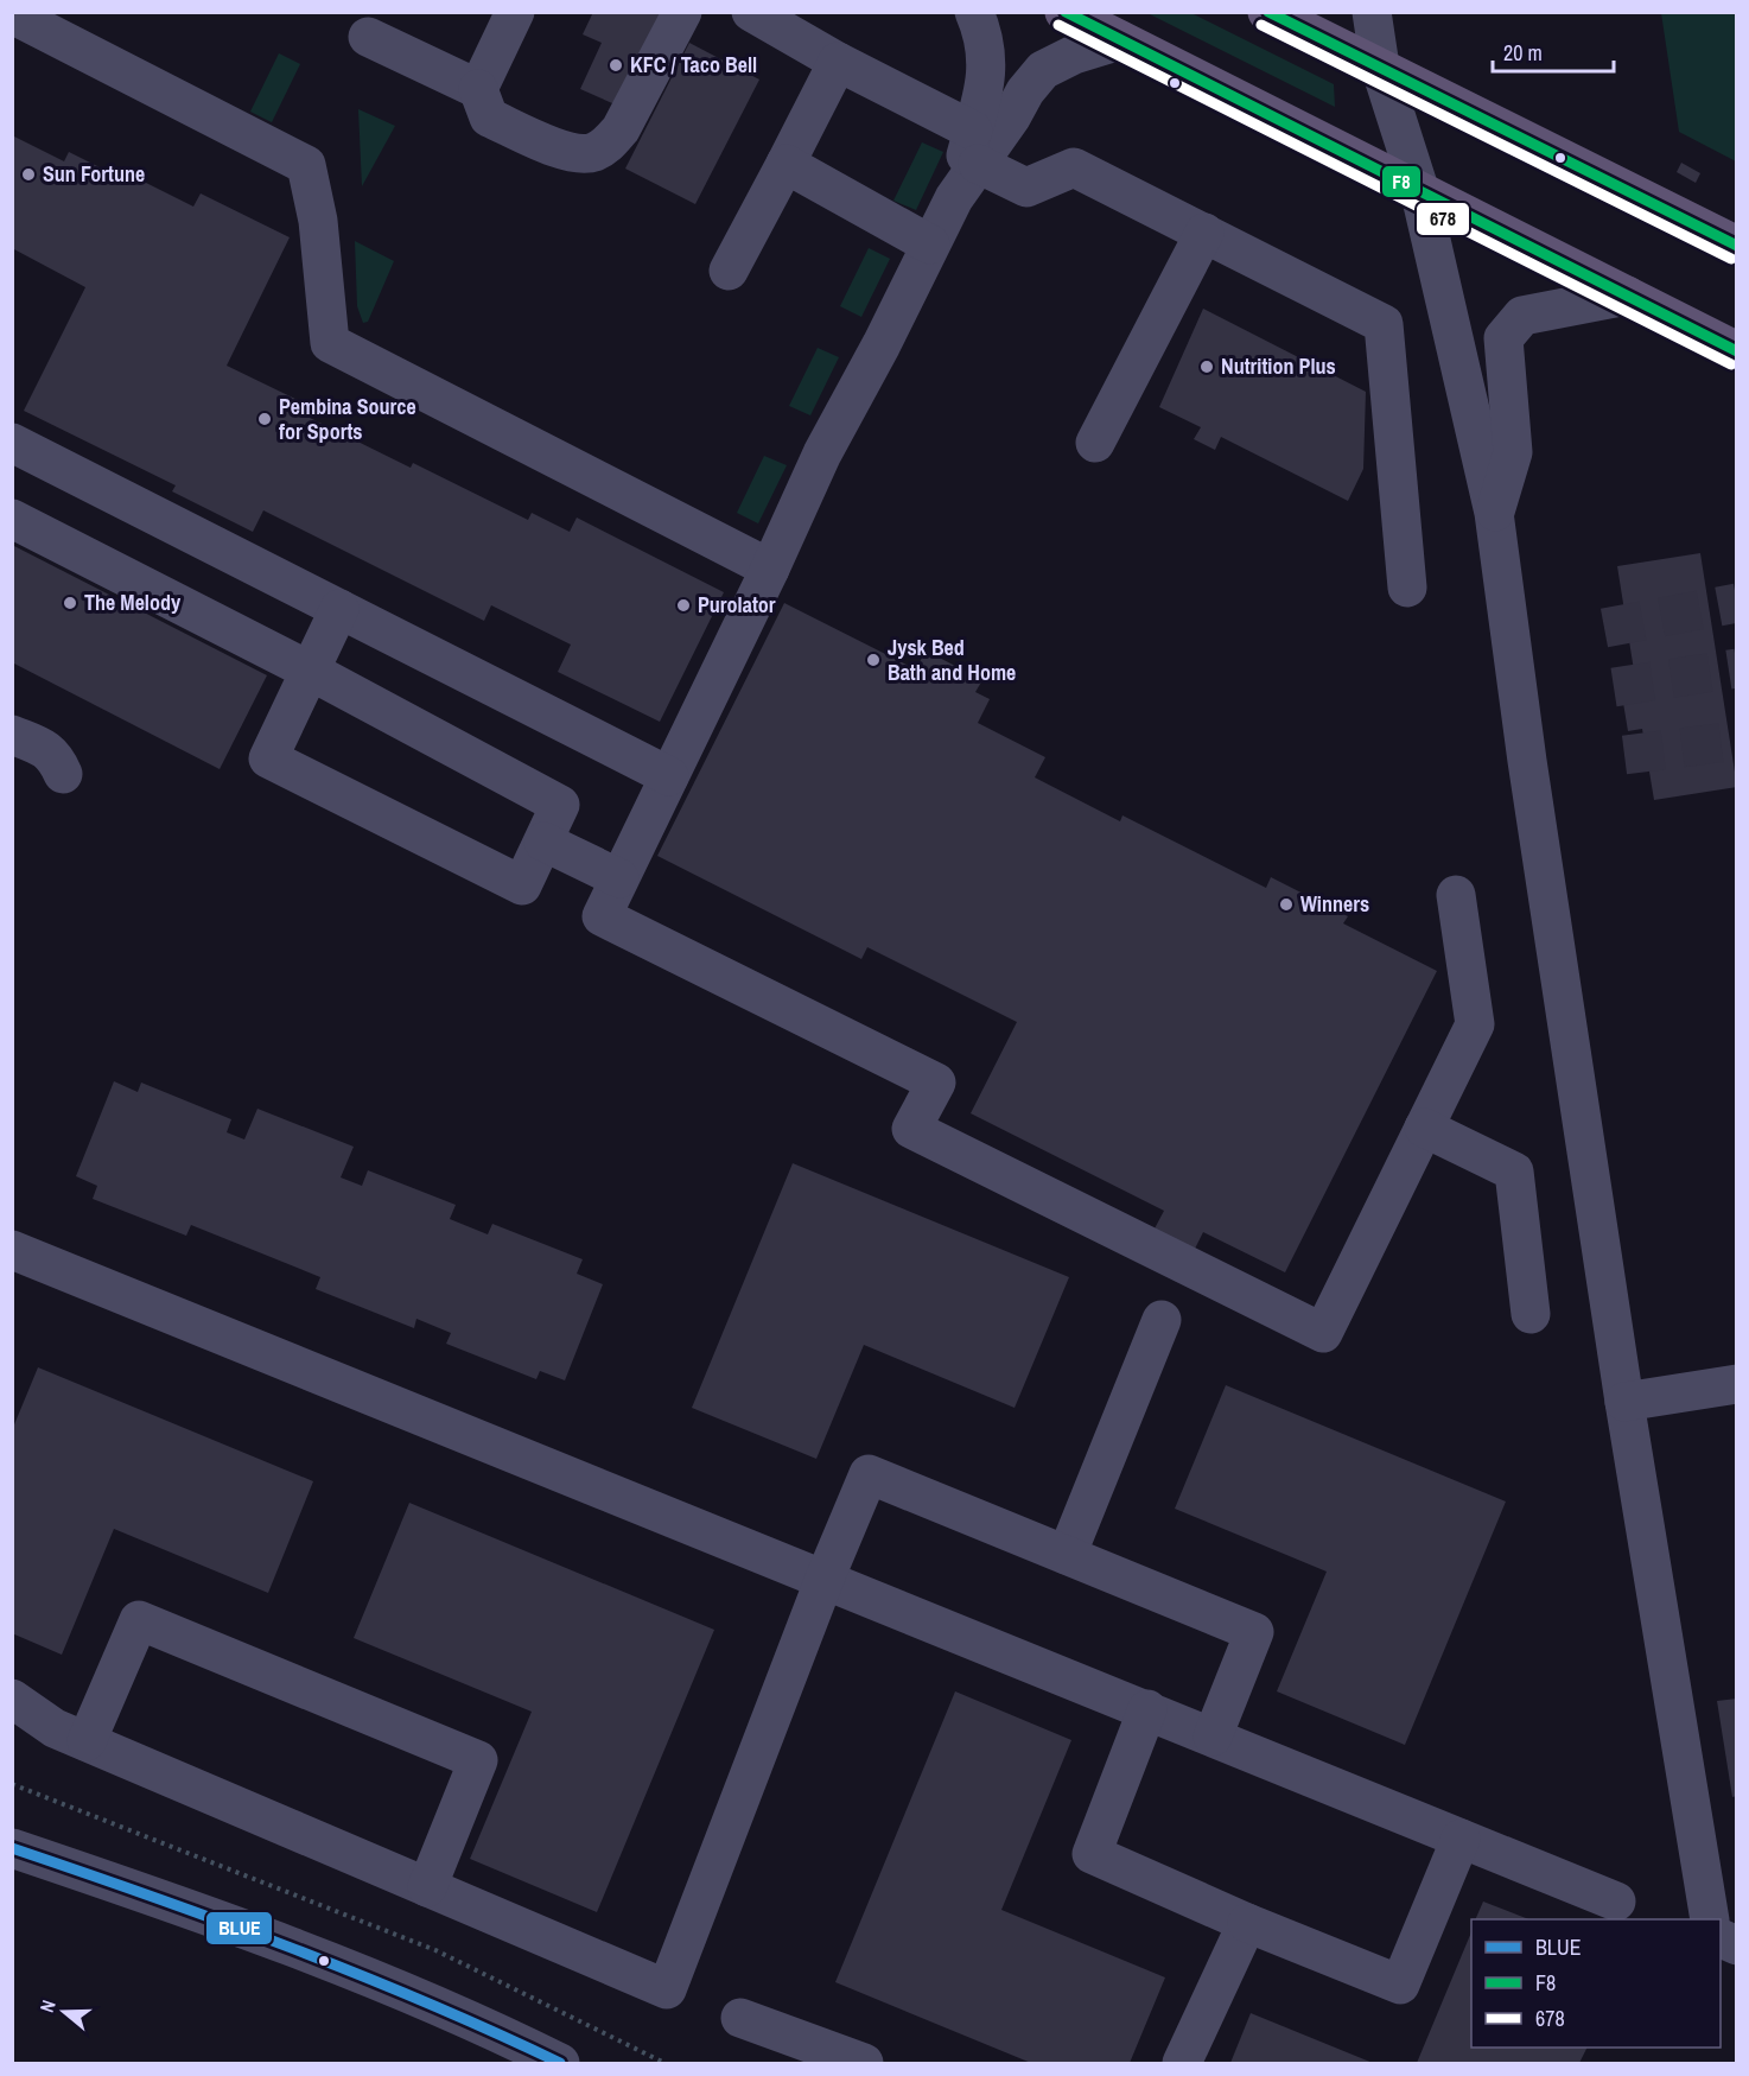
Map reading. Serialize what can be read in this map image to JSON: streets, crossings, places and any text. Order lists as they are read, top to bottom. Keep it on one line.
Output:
{"places":["KFC / Taco Bell","Sun Fortune","Nutrition Plus","Pembina Source for Sports","The Melody","Purolator","Jysk Bed Bath and Home","Winners"],"lines":["transit line F8","transit line 678","transit line BLUE"],"legend":["BLUE","F8","678"],"scale_bar":"20 m","north":"left"}
